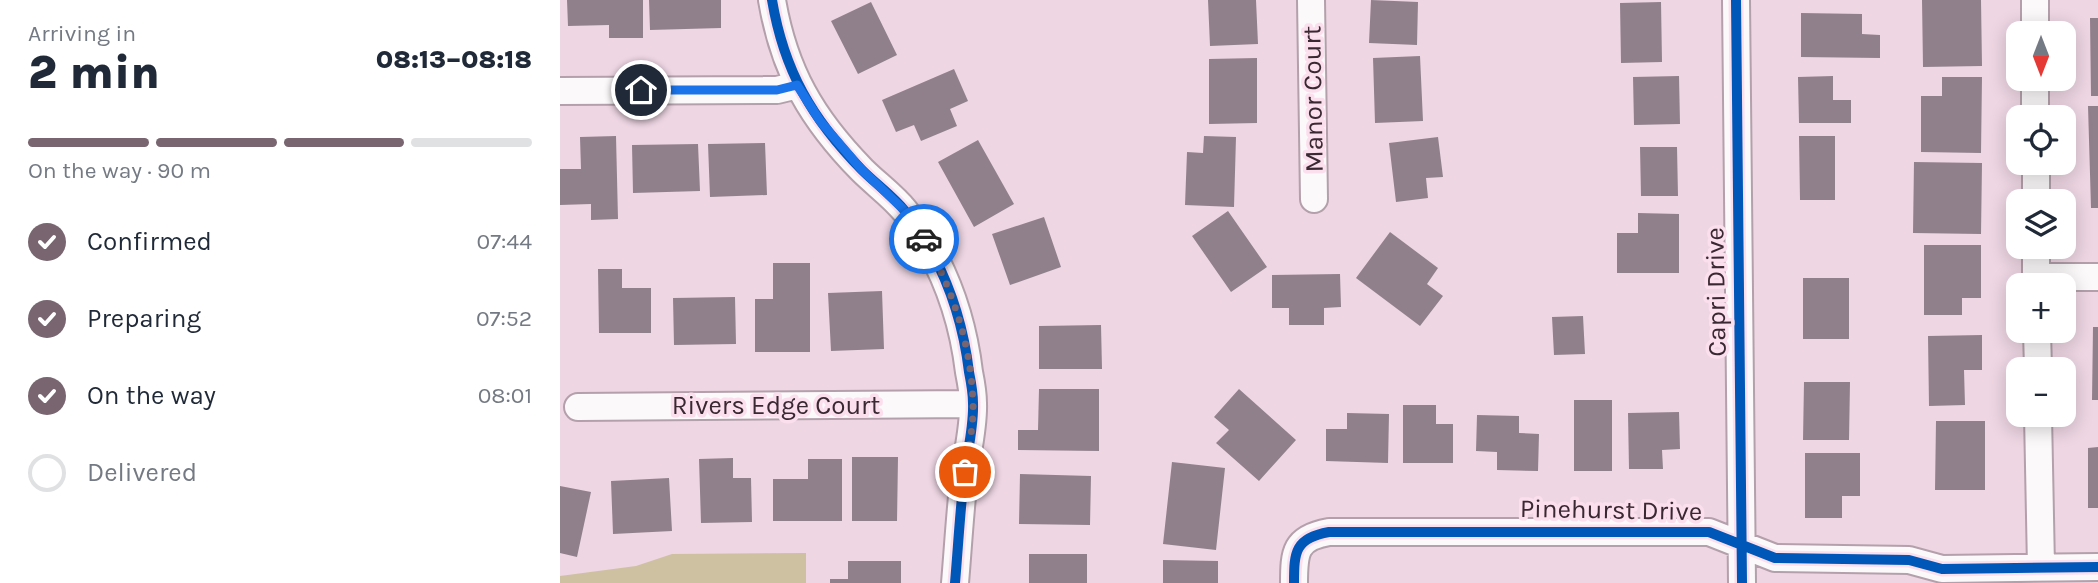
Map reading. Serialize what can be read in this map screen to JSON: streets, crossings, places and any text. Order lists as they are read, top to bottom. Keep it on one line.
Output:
{"streets":{"street":["Manor Court","Capri Drive","Rivers Edge Court","Pinehurst Drive"]},"crossings":[["Capri Drive","Pinehurst Drive"]],"north":"bottom","page":{"heading":["2 min","Arriving in","08:13–08:18"],"map_buttons":["+","−"],"bar":"On the way · 90 m","list":[["Confirmed","07:44"],["Preparing","07:52"],["On the way","08:01"],"Delivered"]}}
